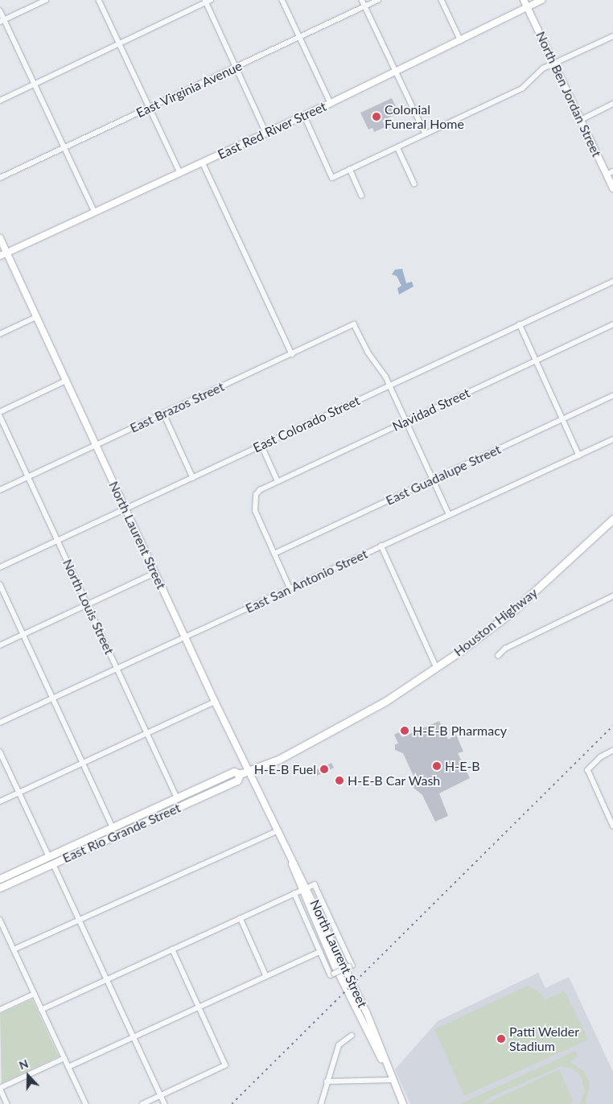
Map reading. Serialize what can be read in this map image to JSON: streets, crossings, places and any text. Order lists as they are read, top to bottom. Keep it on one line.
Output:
{"streets":{"main road":["North Ben Jordan Street","East Red River Street","North Laurent Street","Houston Highway","East Rio Grande Street"],"street":["East Virginia Avenue","East Brazos Street","Navidad Street","East Colorado Street","East Guadalupe Street","East San Antonio Street","North Louis Street"]},"crossings":[["North Ben Jordan Street","East Red River Street"],["East Red River Street","North Laurent Street"],["East Brazos Street","East Colorado Street"],["East Brazos Street","North Laurent Street"],["East Brazos Street","North Louis Street"],["Navidad Street","East Guadalupe Street"],["East Colorado Street","North Laurent Street"],["East Colorado Street","North Louis Street"],["North Laurent Street","East San Antonio Street"],["North Laurent Street","East Rio Grande Street"],["East San Antonio Street","North Louis Street"],["North Louis Street","East Rio Grande Street"],["Houston Highway","East Rio Grande Street"]],"places":["Colonial Funeral Home","H-E-B Pharmacy","H-E-B","H-E-B Fuel","H-E-B Car Wash","Patti Welder Stadium"],"north":"top"}
